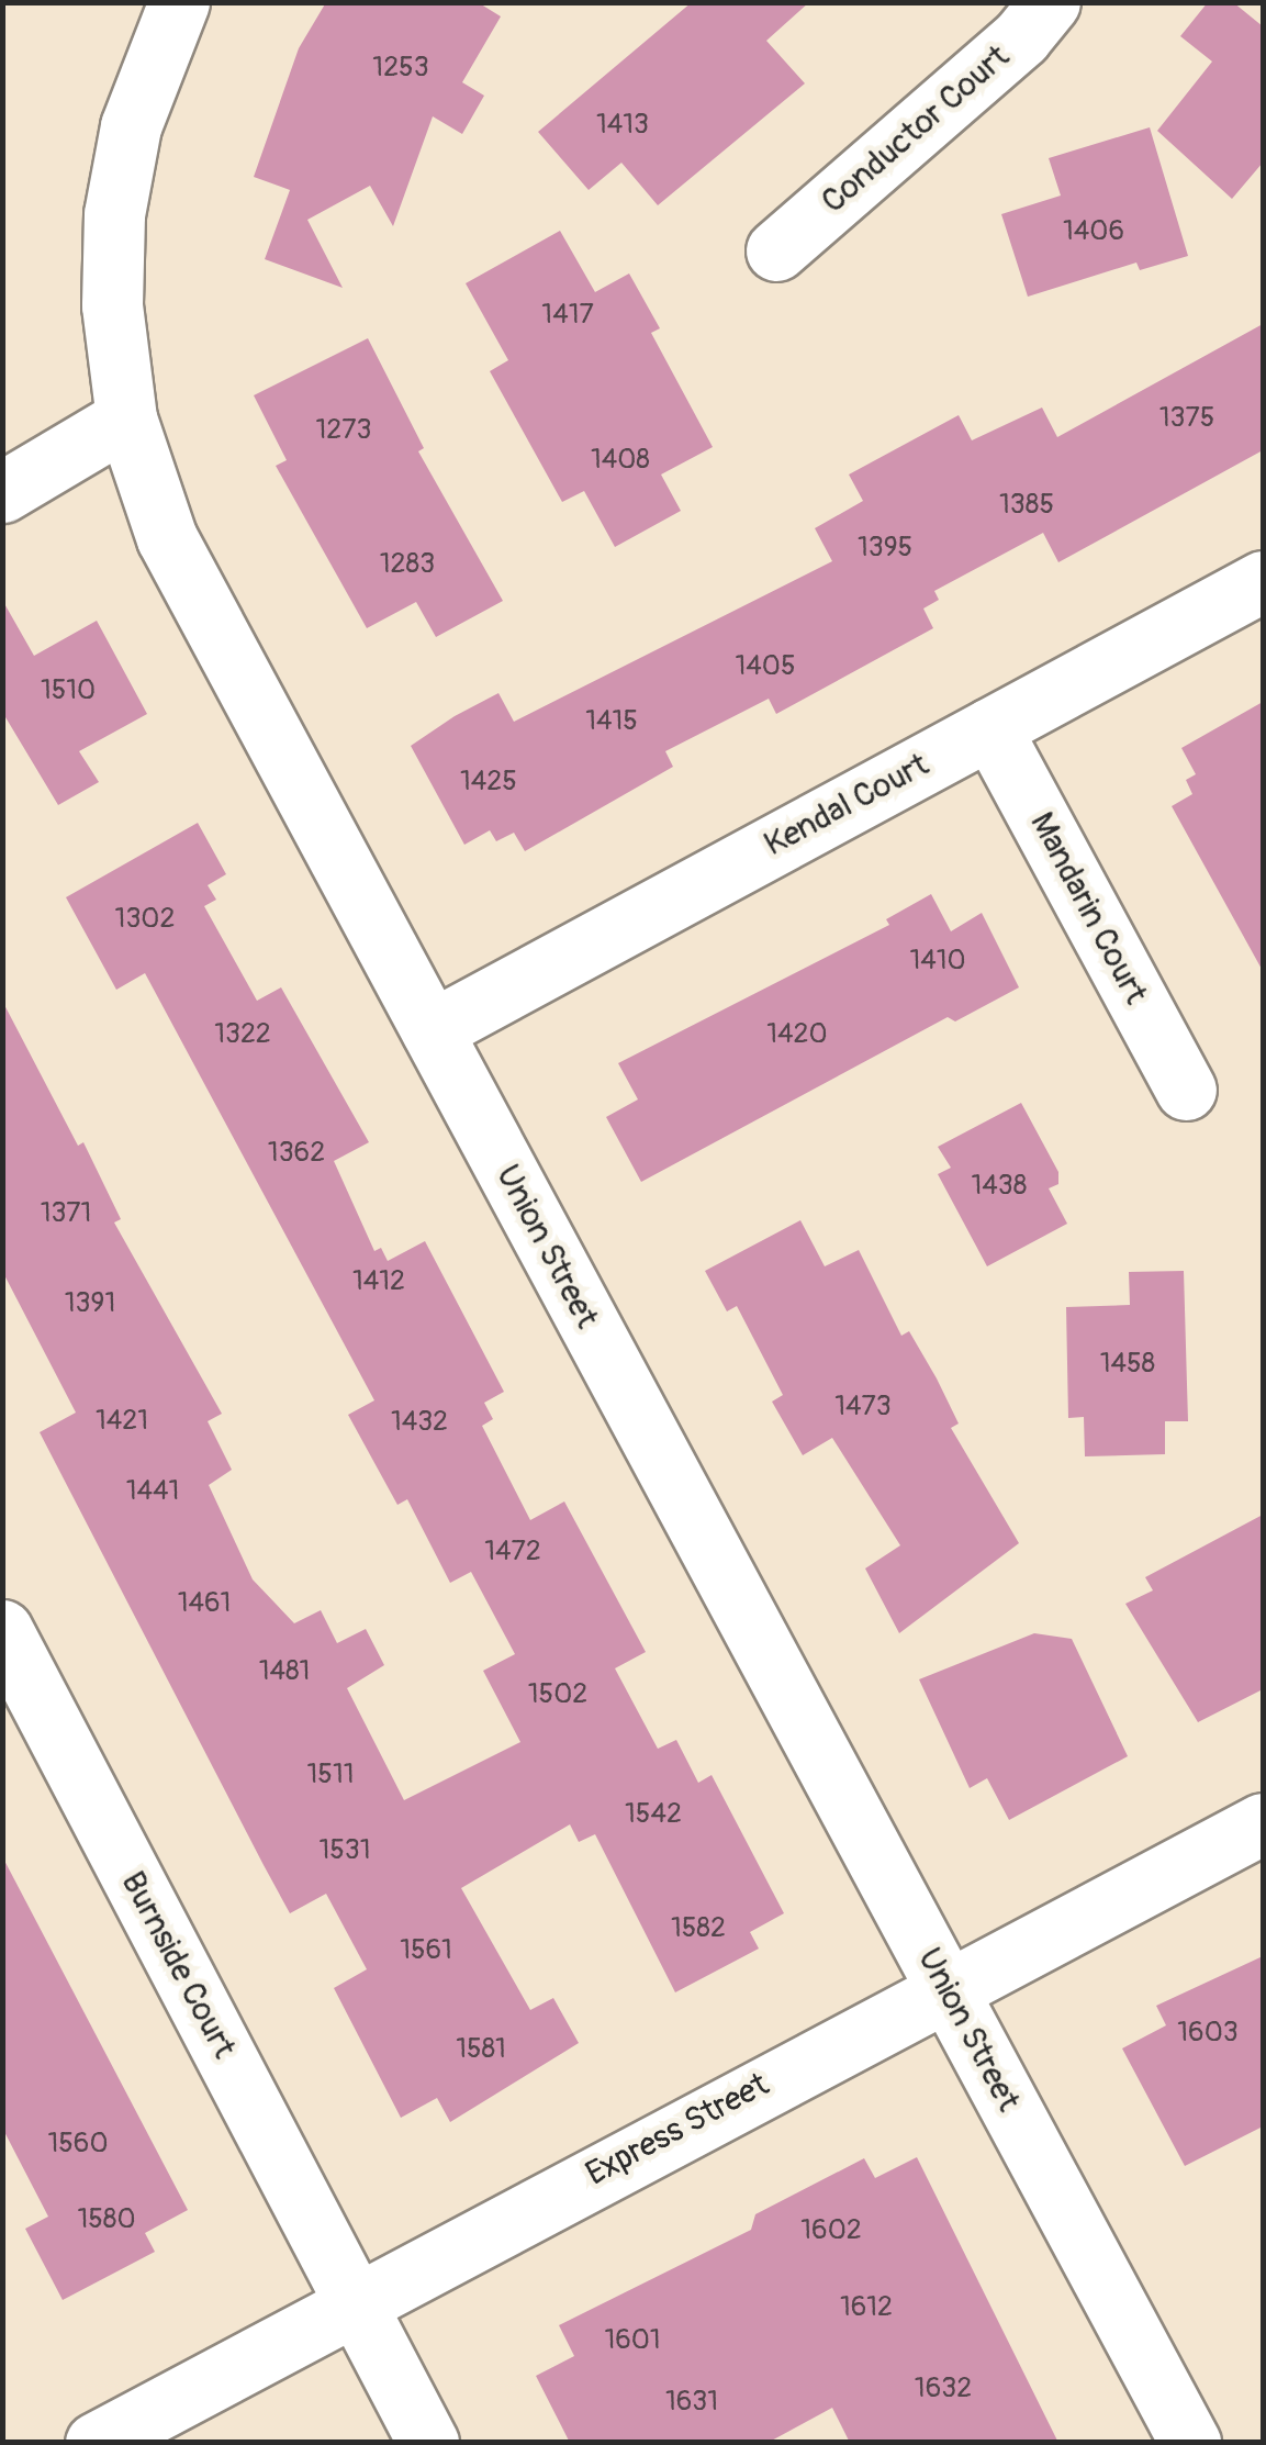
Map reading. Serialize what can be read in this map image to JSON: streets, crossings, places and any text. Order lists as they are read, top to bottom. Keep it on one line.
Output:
{"streets":{"street":["Conductor Court","Kendal Court","Mandarin Court","Union Street","Burnside Court","Express Street"]},"crossings":[["Kendal Court","Mandarin Court"],["Kendal Court","Union Street"],["Union Street","Express Street"],["Burnside Court","Express Street"]],"house_numbers":["1253","1413","1406","1417","1375","1273","1408","1385","1395","1283","1405","1510","1415","1425","1302","1410","1322","1420","1362","1438","1371","1412","1391","1458","1473","1421","1432","1441","1472","1461","1481","1502","1511","1542","1531","1582","1561","1603","1581","1560","1580","1602","1612","1601","1632","1631"]}
